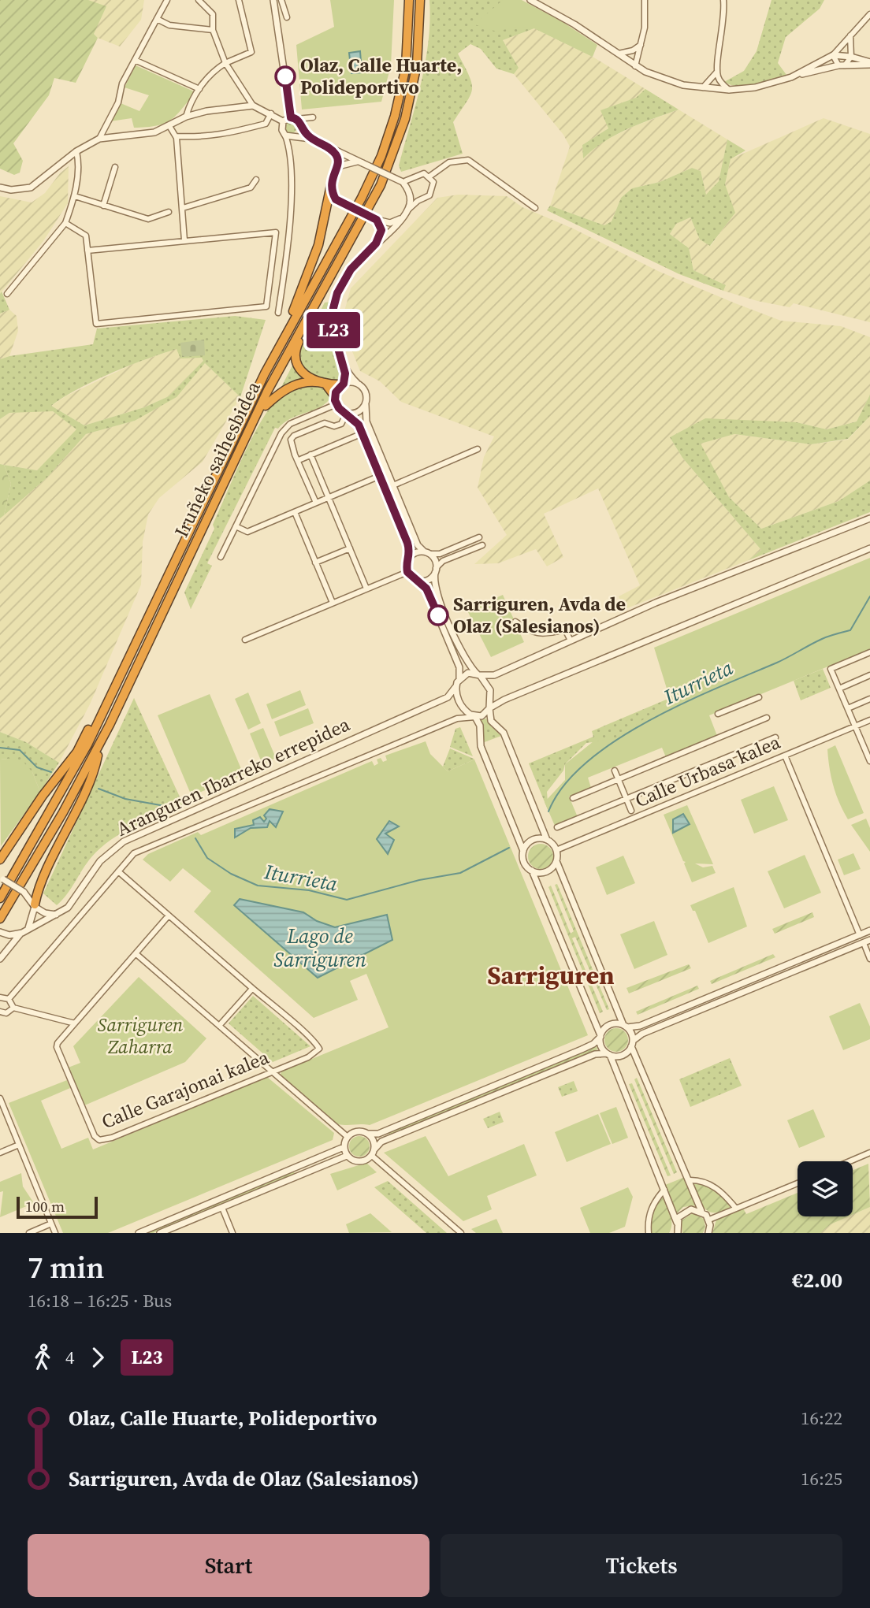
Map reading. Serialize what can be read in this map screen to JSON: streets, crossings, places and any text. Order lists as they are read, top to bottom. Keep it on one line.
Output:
{"streets":{"highway":["Iruñeko saihesbidea"],"street":["Calle Urbasa kalea","Aranguren Ibarreko errepidea","Calle Garajonai kalea"]},"districts":["Sarriguren"],"water":["Iturrieta","Lago de Sarriguren"],"parks":["Sarriguren Zaharra"],"places":["Olaz, Calle Huarte, Polideportivo","Sarriguren, Avda de Olaz (Salesianos)"],"lines":["bus line L23"],"scale_bar":"100 m","page":{"on_map":"L23","scale":"100 m","heading":["7 min","16:18 – 16:25 · Bus","€2.00"],"legs":["4","L23"],"list":[{"name":"Olaz, Calle Huarte, Polideportivo","value":"16:22"},{"name":"Sarriguren, Avda de Olaz (Salesianos)","value":"16:25"}],"buttons":["Start","Tickets"]}}
